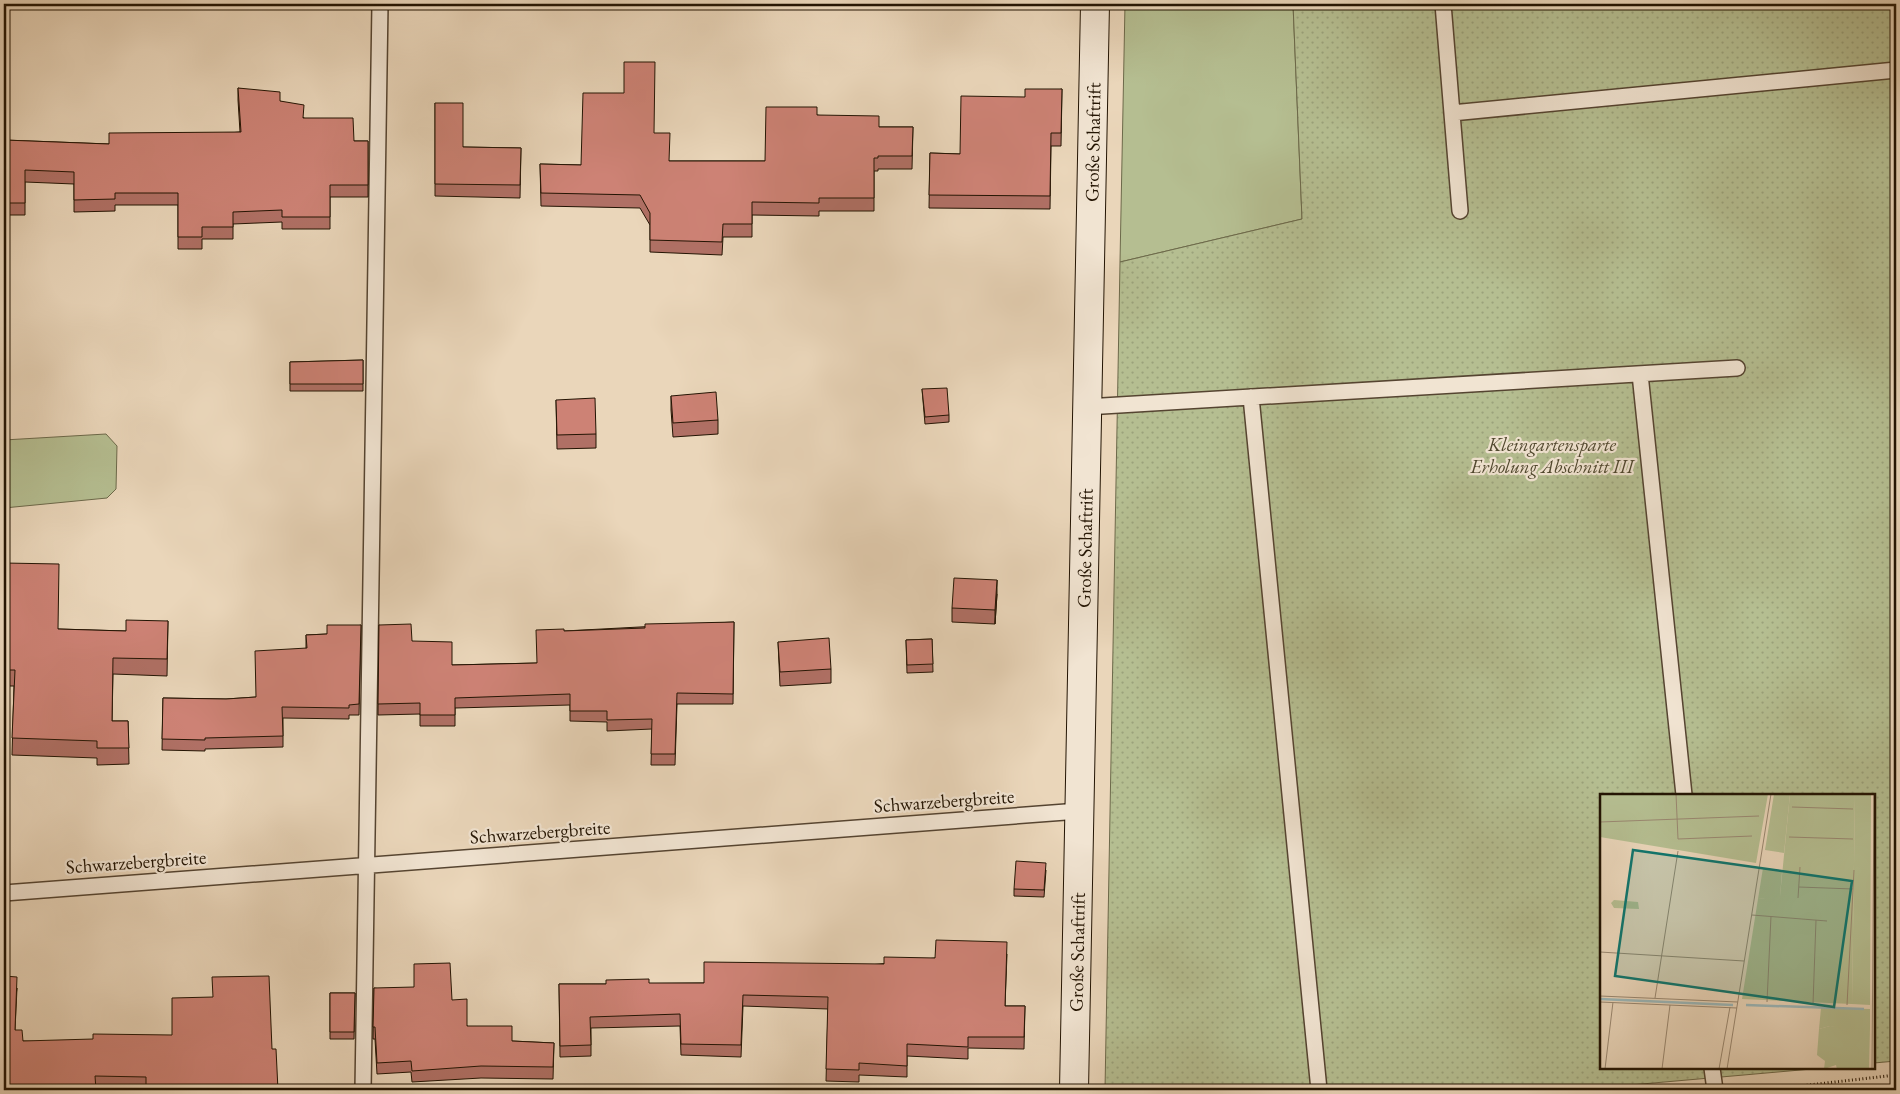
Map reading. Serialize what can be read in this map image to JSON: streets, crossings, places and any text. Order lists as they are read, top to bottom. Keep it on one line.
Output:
{"streets":{"street":["Große Schaftrift"],"lane":["Schwarzebergbreite"]},"crossings":[["Große Schaftrift","Schwarzebergbreite"]],"parks":["Kleingartensparte Erholung Abschnitt III"]}
